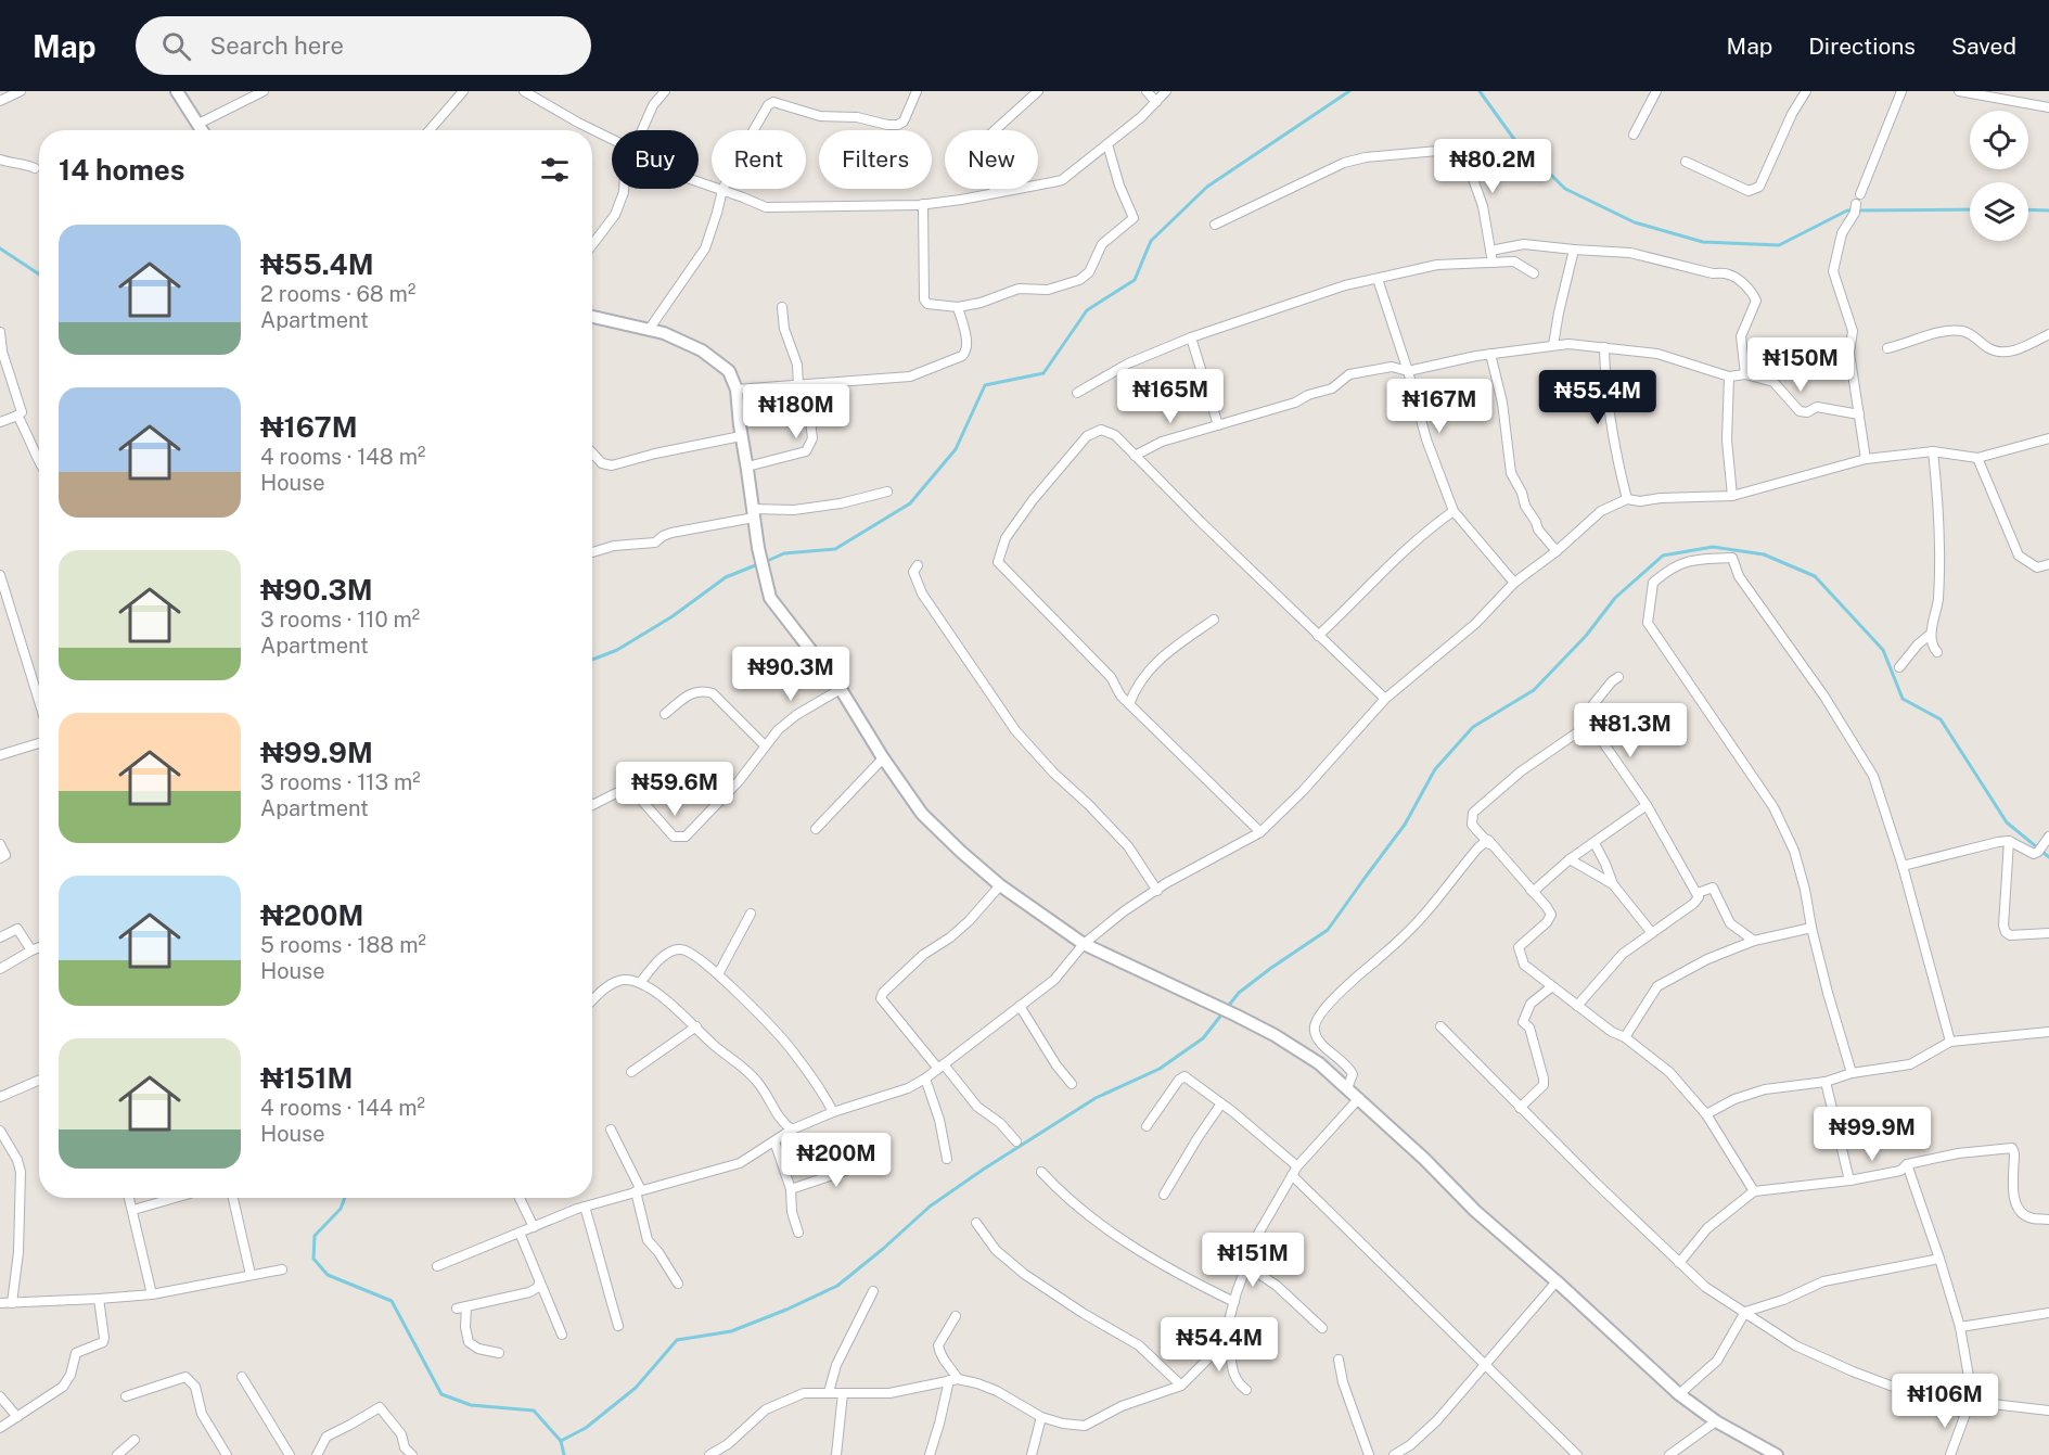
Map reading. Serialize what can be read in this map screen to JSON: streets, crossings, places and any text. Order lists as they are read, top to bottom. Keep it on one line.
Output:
{"page":{"header":"Map","search":"Search here","nav":["Map","Directions","Saved"],"chip":["Buy","Rent","Filters","New"],"heading":"14 homes","price":["₦80.2M","₦150M","₦165M","₦55.4M","₦167M","₦180M","₦90.3M","₦81.3M","₦59.6M","₦99.9M","₦200M","₦151M","₦54.4M","₦106M"],"list":[{"name":"₦55.4M","note":"2 rooms · 68 m² · Apartment"},{"name":"₦167M","note":"4 rooms · 148 m² · House"},{"name":"₦90.3M","note":"3 rooms · 110 m² · Apartment"},{"name":"₦99.9M","note":"3 rooms · 113 m² · Apartment"},{"name":"₦200M","note":"5 rooms · 188 m² · House"},{"name":"₦151M","note":"4 rooms · 144 m² · House"}]}}
